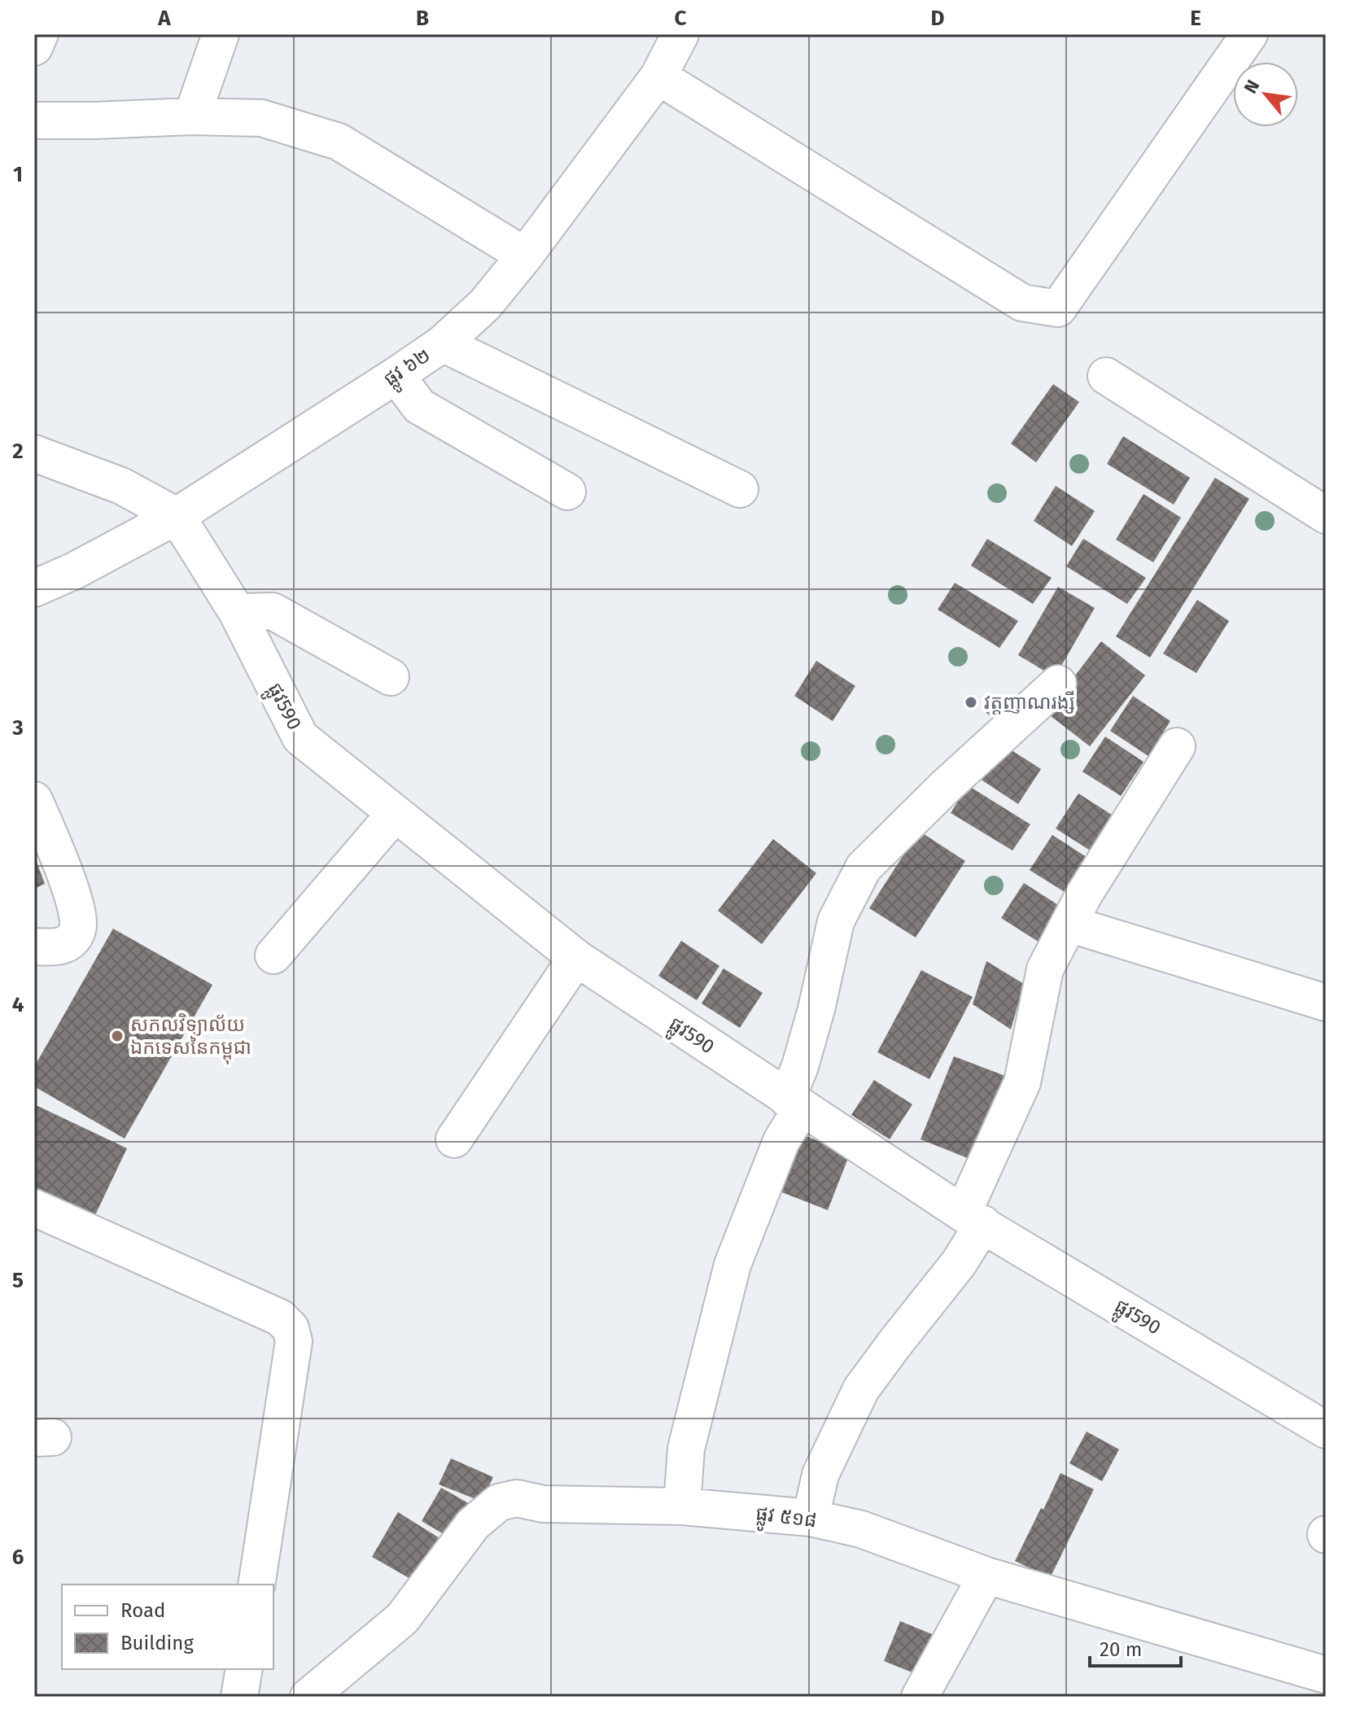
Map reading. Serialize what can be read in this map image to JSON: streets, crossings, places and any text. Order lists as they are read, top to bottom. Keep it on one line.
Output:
{"streets":{"street":["ផ្លូវ ៦២","ផ្លូវ590","ផ្លូវ ៥១៨"]},"crossings":[["ផ្លូវ ៦២","ផ្លូវ590"]],"places":["វត្តញាណរង្សី","សកលវិទ្យាល័យ ឯកទេសនៃកម្ពុជា"],"legend":["Road","Building"],"scale_bar":"20 m","north":"top left","grid":{"columns":["A","B","C","D","E"],"rows":["1","2","3","4","5","6"]}}
